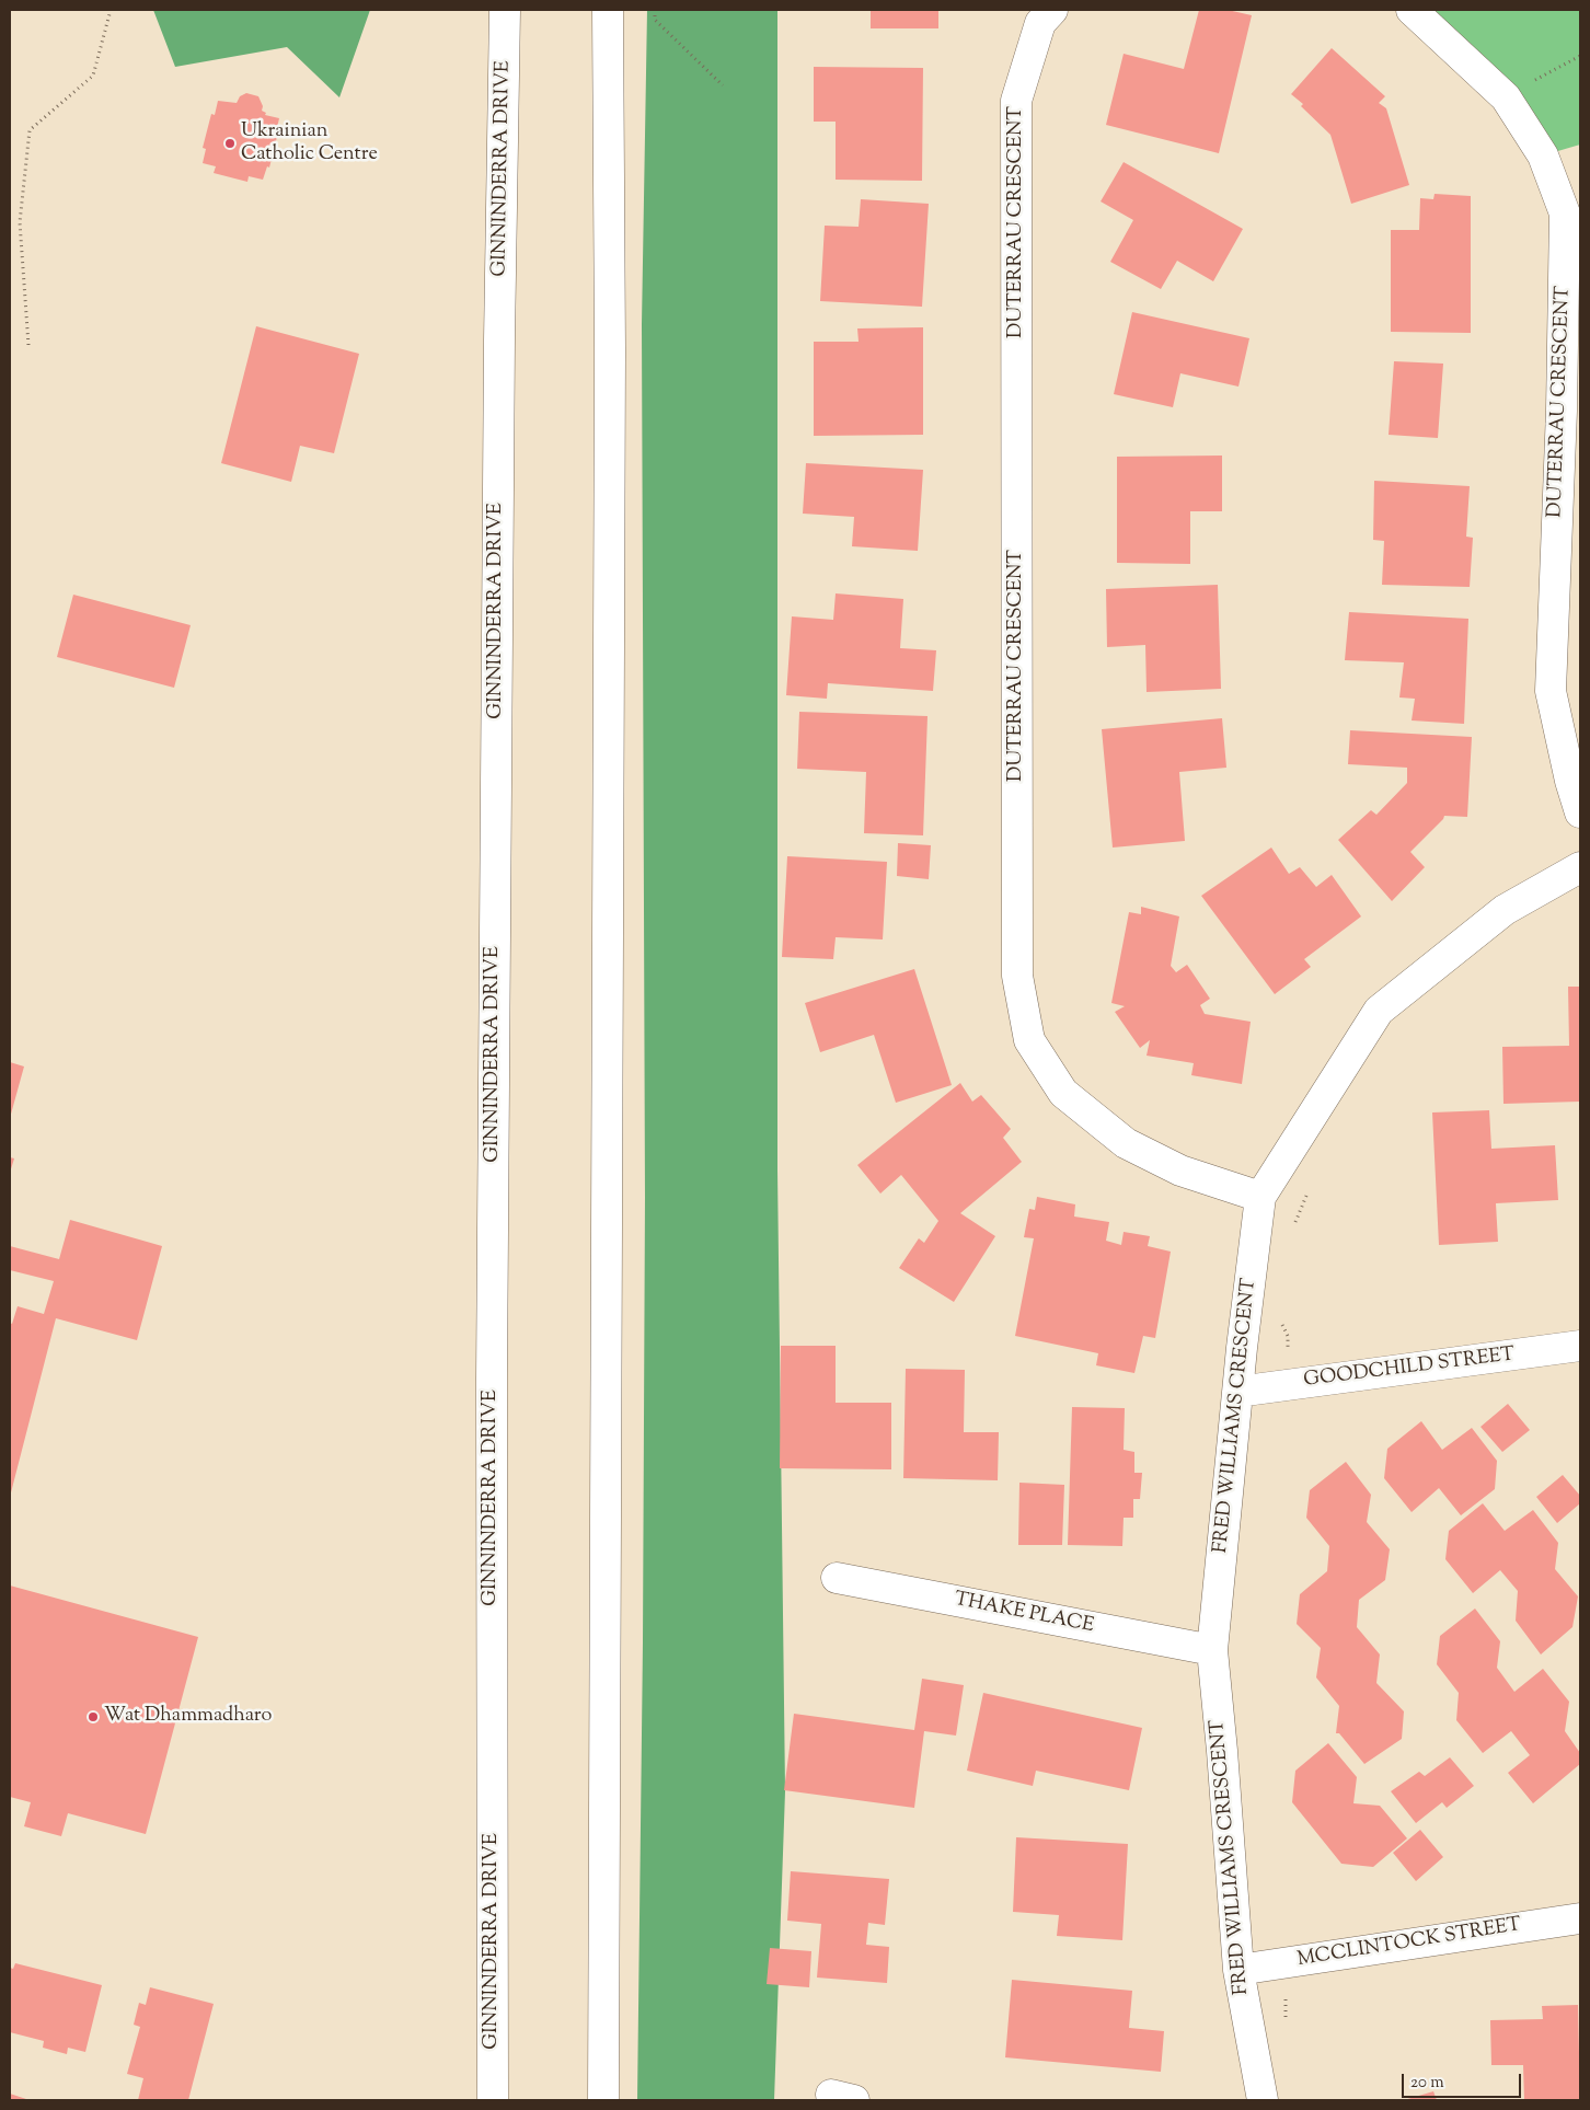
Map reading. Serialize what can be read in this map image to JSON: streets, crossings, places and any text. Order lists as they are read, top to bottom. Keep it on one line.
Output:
{"streets":{"street":["GINNINDERRA DRIVE","DUTERRAU CRESCENT","GOODCHILD STREET","FRED WILLIAMS CRESCENT","THAKE PLACE","MCCLINTOCK STREET"]},"crossings":[["DUTERRAU CRESCENT","FRED WILLIAMS CRESCENT"],["GOODCHILD STREET","FRED WILLIAMS CRESCENT"],["FRED WILLIAMS CRESCENT","THAKE PLACE"],["FRED WILLIAMS CRESCENT","MCCLINTOCK STREET"]],"places":["Ukrainian Catholic Centre","Wat Dhammadharo"],"scale_bar":"20 m"}
